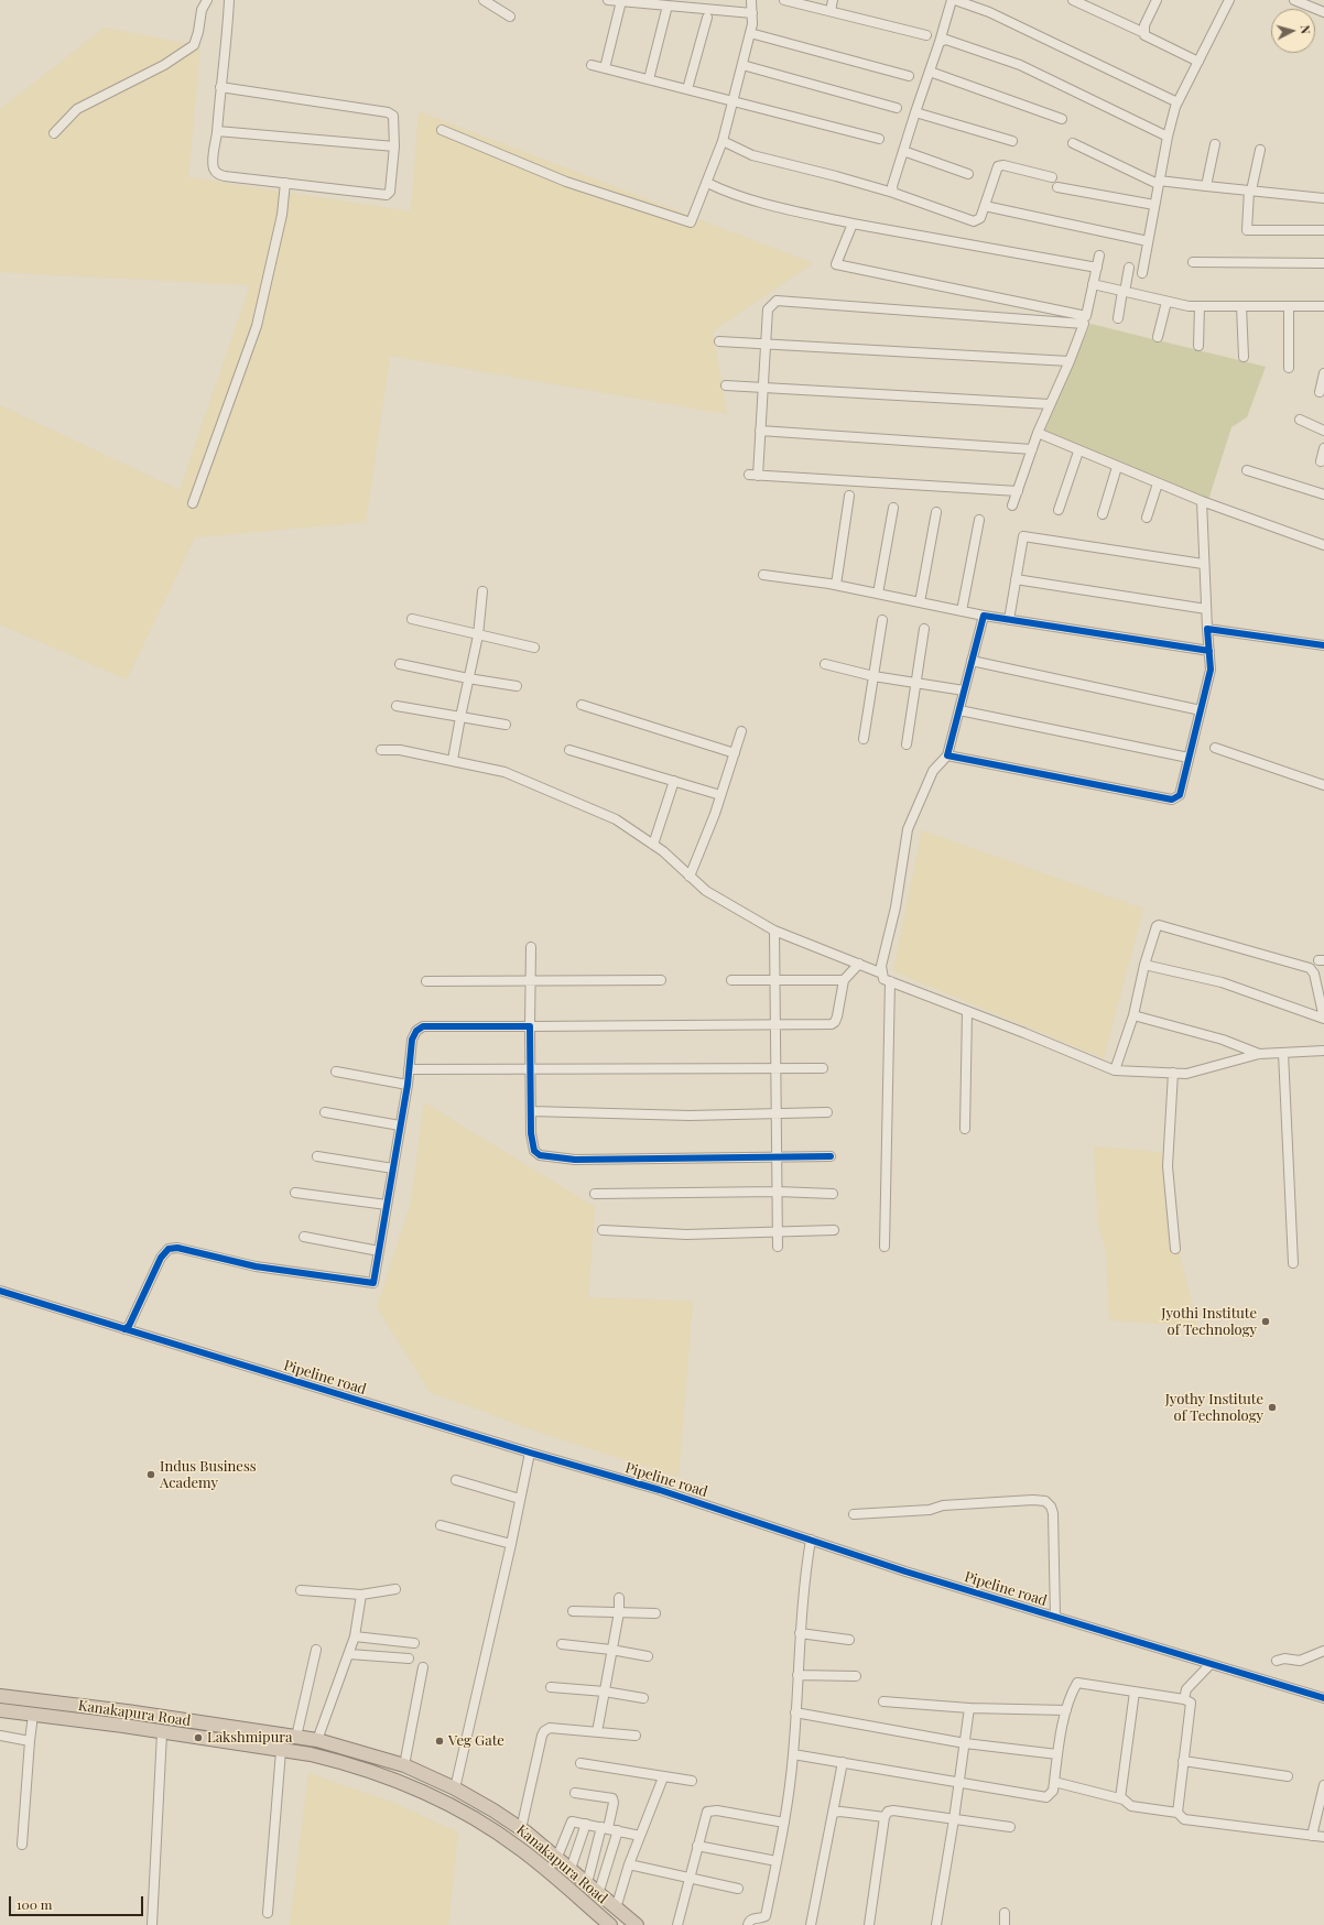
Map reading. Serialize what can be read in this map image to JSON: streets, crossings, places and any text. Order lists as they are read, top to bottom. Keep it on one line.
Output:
{"streets":{"highway":["Kanakapura Road"],"street":["Pipeline road"]},"places":["Jyothi Institute of Technology","Jyothy Institute of Technology","Indus Business Academy","Lakshmipura","Veg Gate"],"scale_bar":"100 m","north":"right"}
